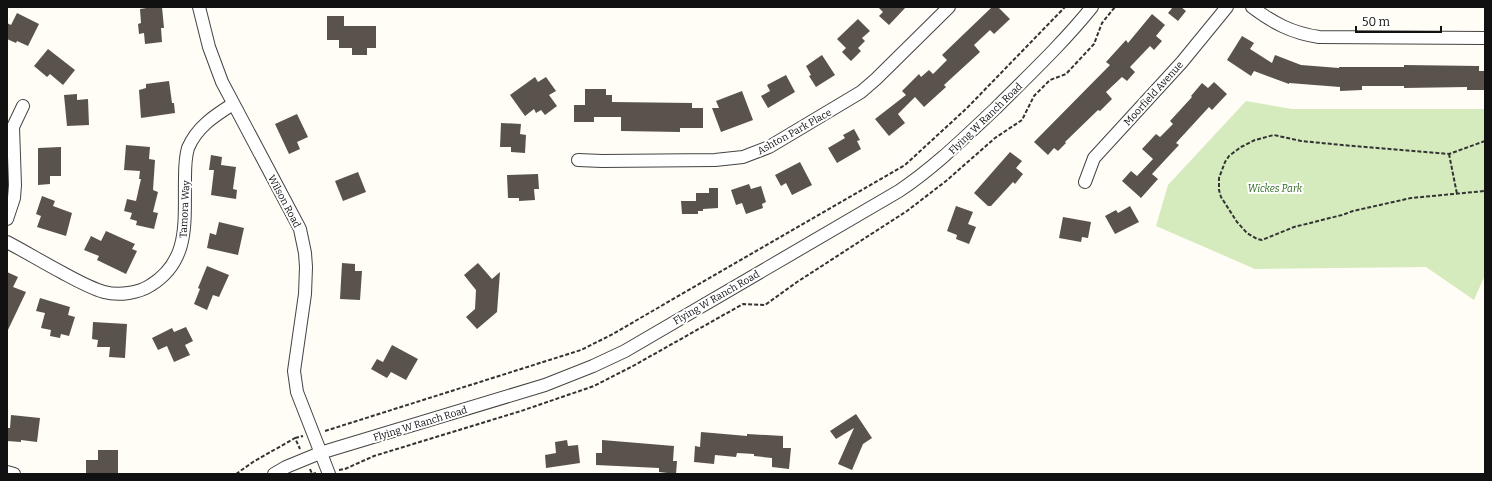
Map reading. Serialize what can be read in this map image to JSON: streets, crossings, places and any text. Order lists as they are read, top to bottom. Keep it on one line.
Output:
{"streets":{"street":["Moorfield Avenue","Flying W Ranch Road","Ashton Park Place","Wilson Road","Tamora Way"]},"crossings":[["Flying W Ranch Road","Wilson Road"],["Wilson Road","Tamora Way"]],"parks":["Wickes Park"],"scale_bar":"50 m"}
